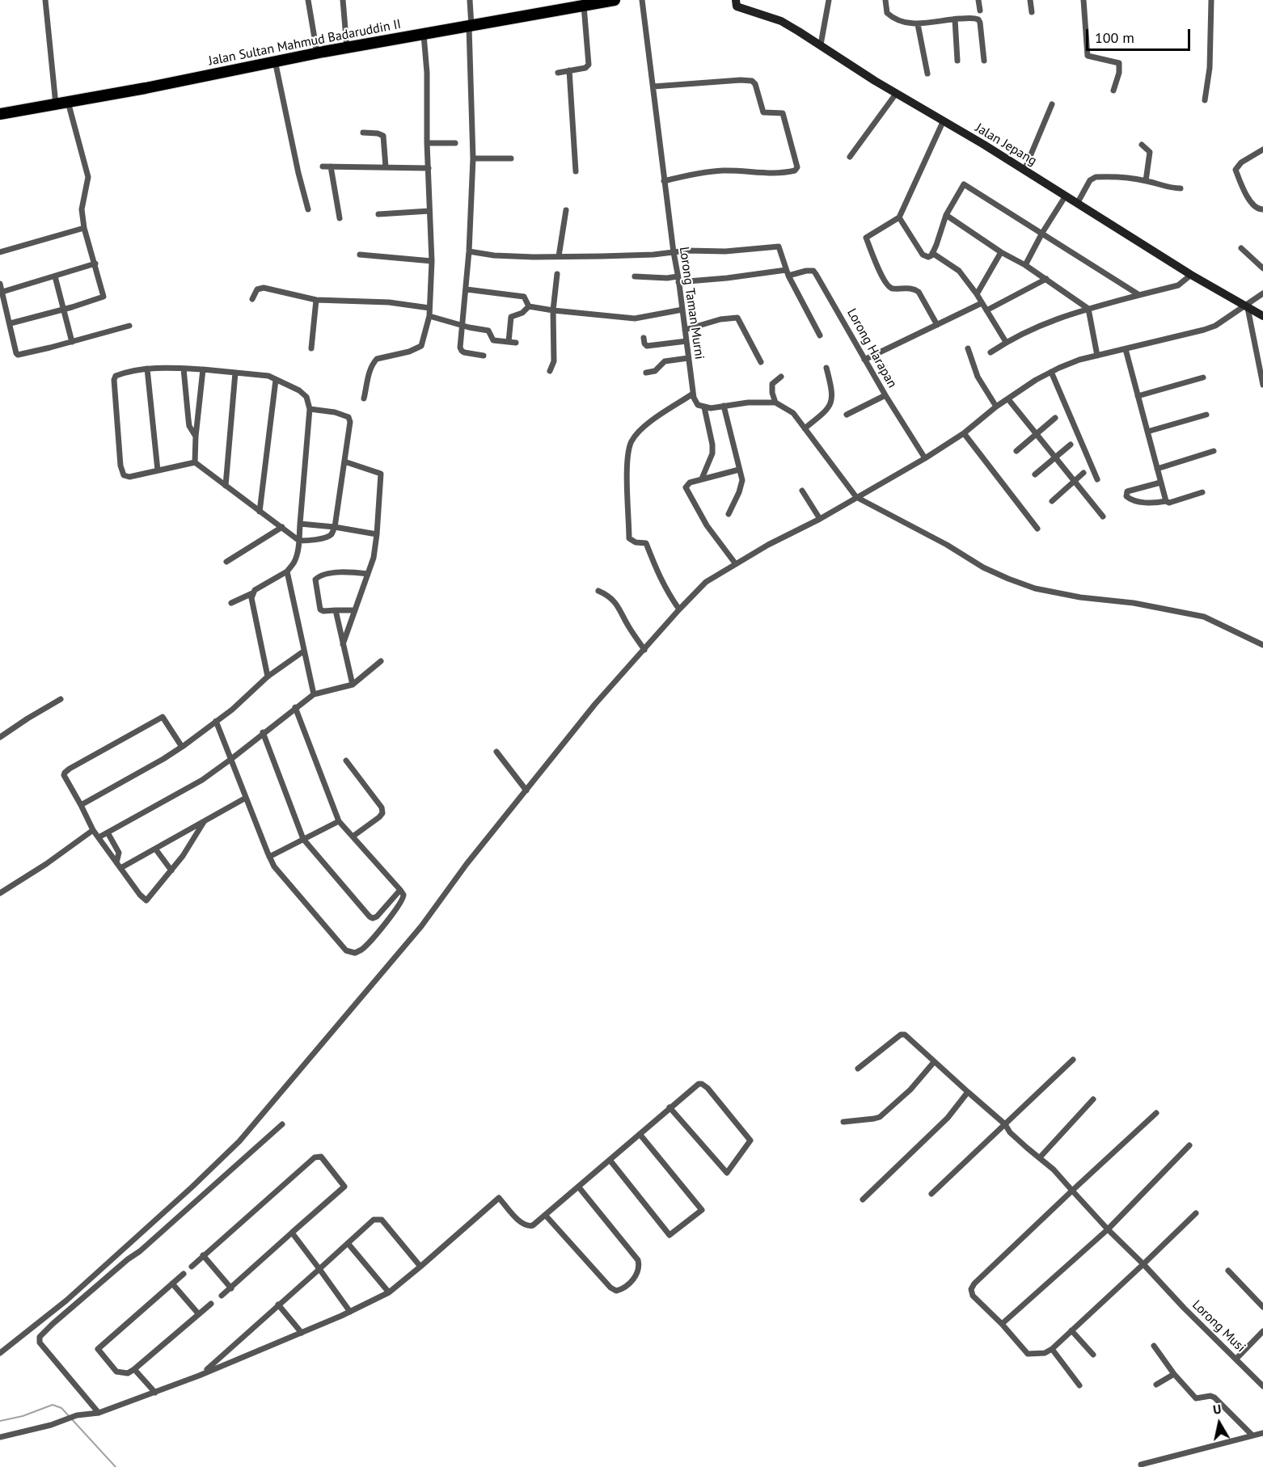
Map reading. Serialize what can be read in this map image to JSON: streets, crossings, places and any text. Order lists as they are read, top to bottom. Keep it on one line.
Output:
{"streets":{"highway":["Jalan Sultan Mahmud Badaruddin II"],"street":["Jalan Jepang","Lorong Taman Murni","Lorong Harapan","Lorong Musi"]},"scale_bar":"100 m","north":"top"}
